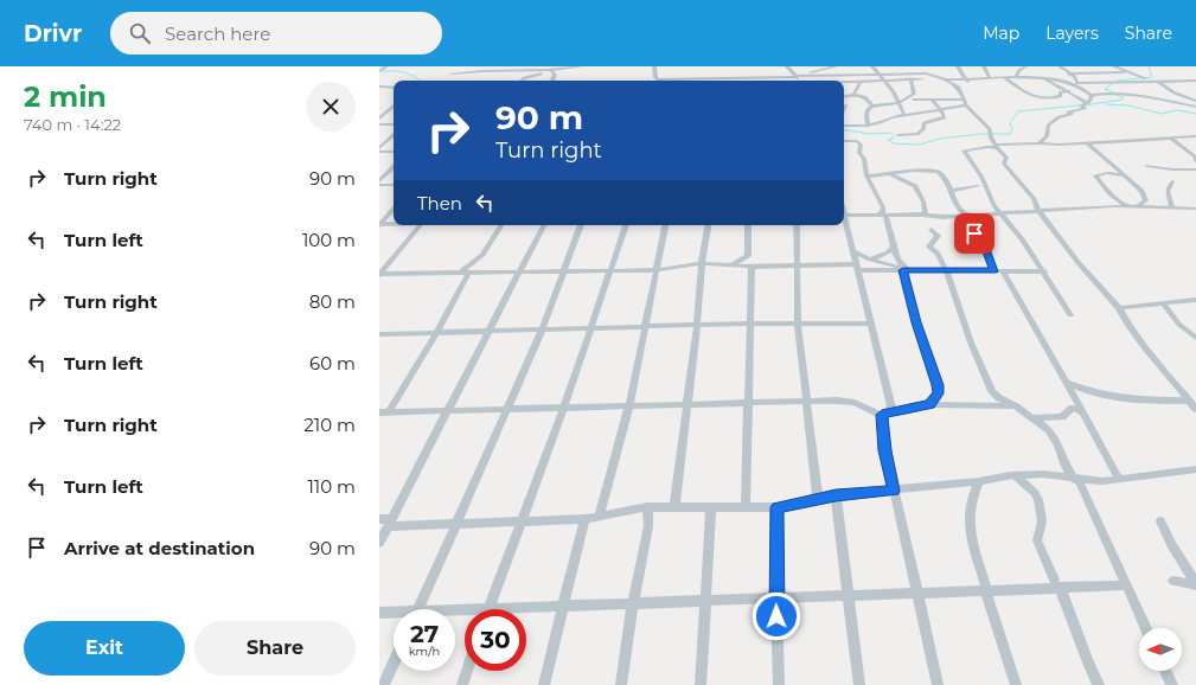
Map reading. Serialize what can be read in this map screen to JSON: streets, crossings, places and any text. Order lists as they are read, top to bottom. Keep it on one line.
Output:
{"north":"left","page":{"header":"Drivr","search":"Search here","nav":["Map","Layers","Share"],"heading":["2 min","740 m · 14:22"],"turn":["90 m","Turn right"],"list":[{"name":"Turn right","value":"90 m"},{"name":"Turn left","value":"100 m"},{"name":"Turn right","value":"80 m"},{"name":"Turn left","value":"60 m"},{"name":"Turn right","value":"210 m"},{"name":"Turn left","value":"110 m"},{"name":"Arrive at destination","value":"90 m"}],"then":"Then","speed":"27 km/h","limit":"30","buttons":["Exit","Share"]}}
